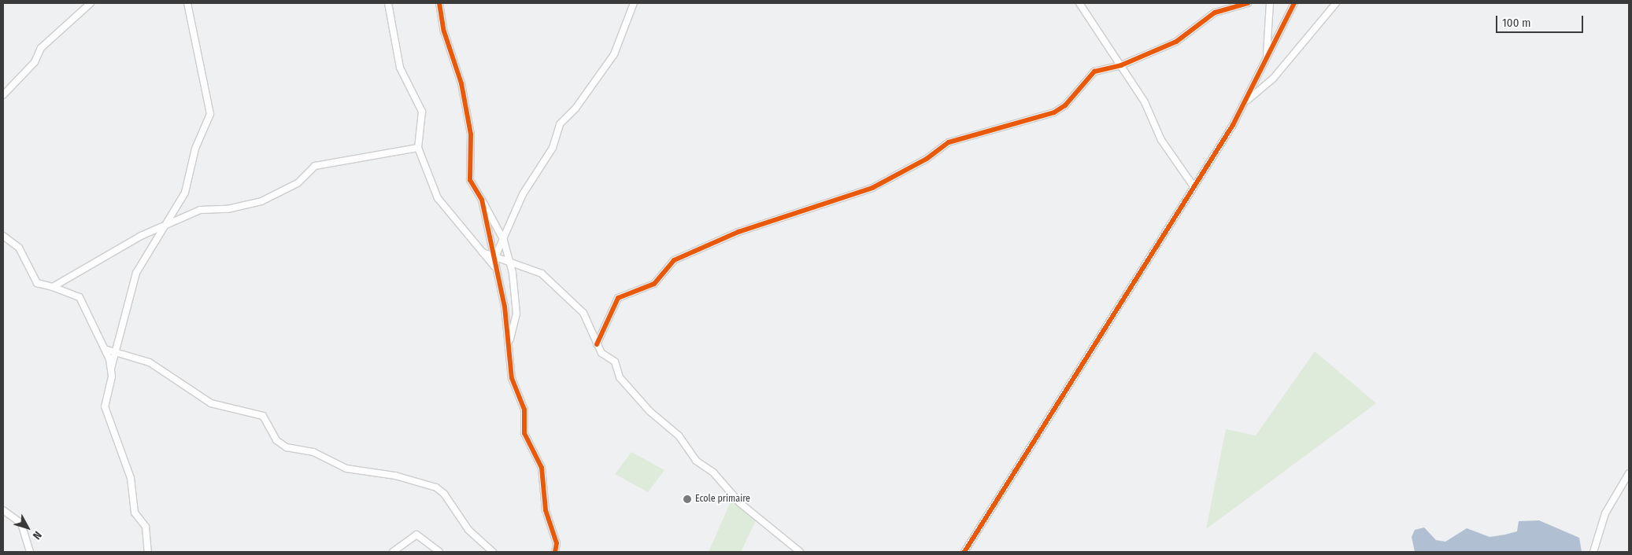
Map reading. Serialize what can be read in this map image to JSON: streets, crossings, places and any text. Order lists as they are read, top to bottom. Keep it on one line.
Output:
{"places":["Ecole primaire"],"scale_bar":"100 m","north":"bottom right"}
